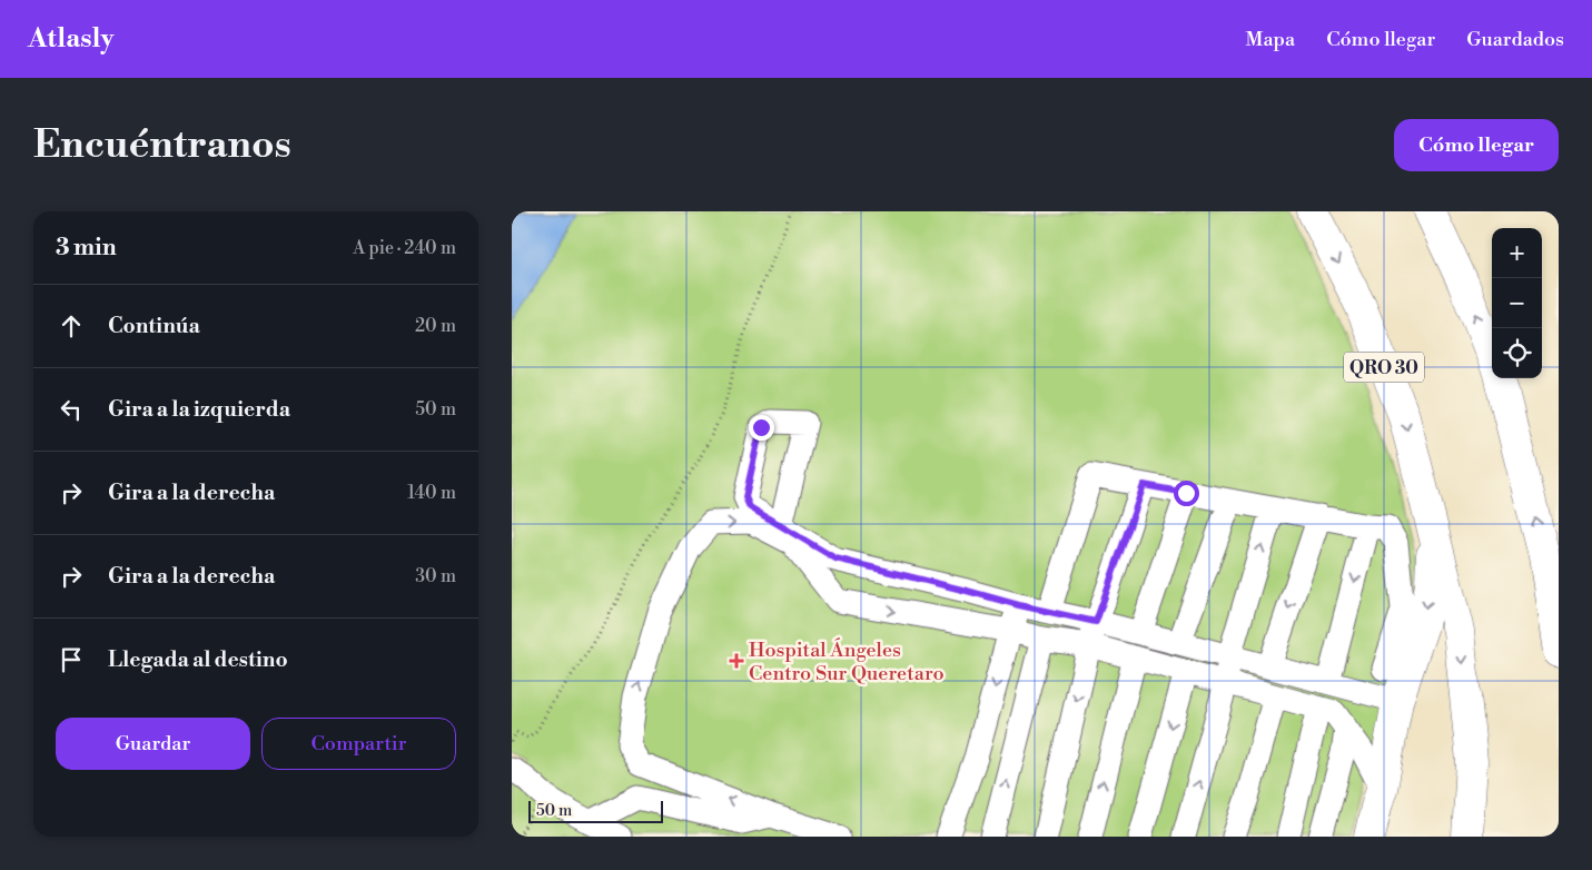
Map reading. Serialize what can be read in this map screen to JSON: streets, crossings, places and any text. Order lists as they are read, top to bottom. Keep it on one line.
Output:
{"streets":{"highway":["QRO 30"]},"places":{"health":["Hospital Ángeles Centro Sur Queretaro"]},"scale_bar":"50 m","page":{"header":"Atlasly","nav":["Mapa","Cómo llegar","Guardados"],"buttons":["Cómo llegar",["Guardar","Compartir"]],"title":"Encuéntranos","heading":["3 min","A pie · 240 m"],"map_buttons":["+","−"],"list":[["Continúa","20 m"],["Gira a la izquierda","50 m"],["Gira a la derecha","140 m"],["Gira a la derecha","30 m"],"Llegada al destino"],"scale":"50 m"}}
